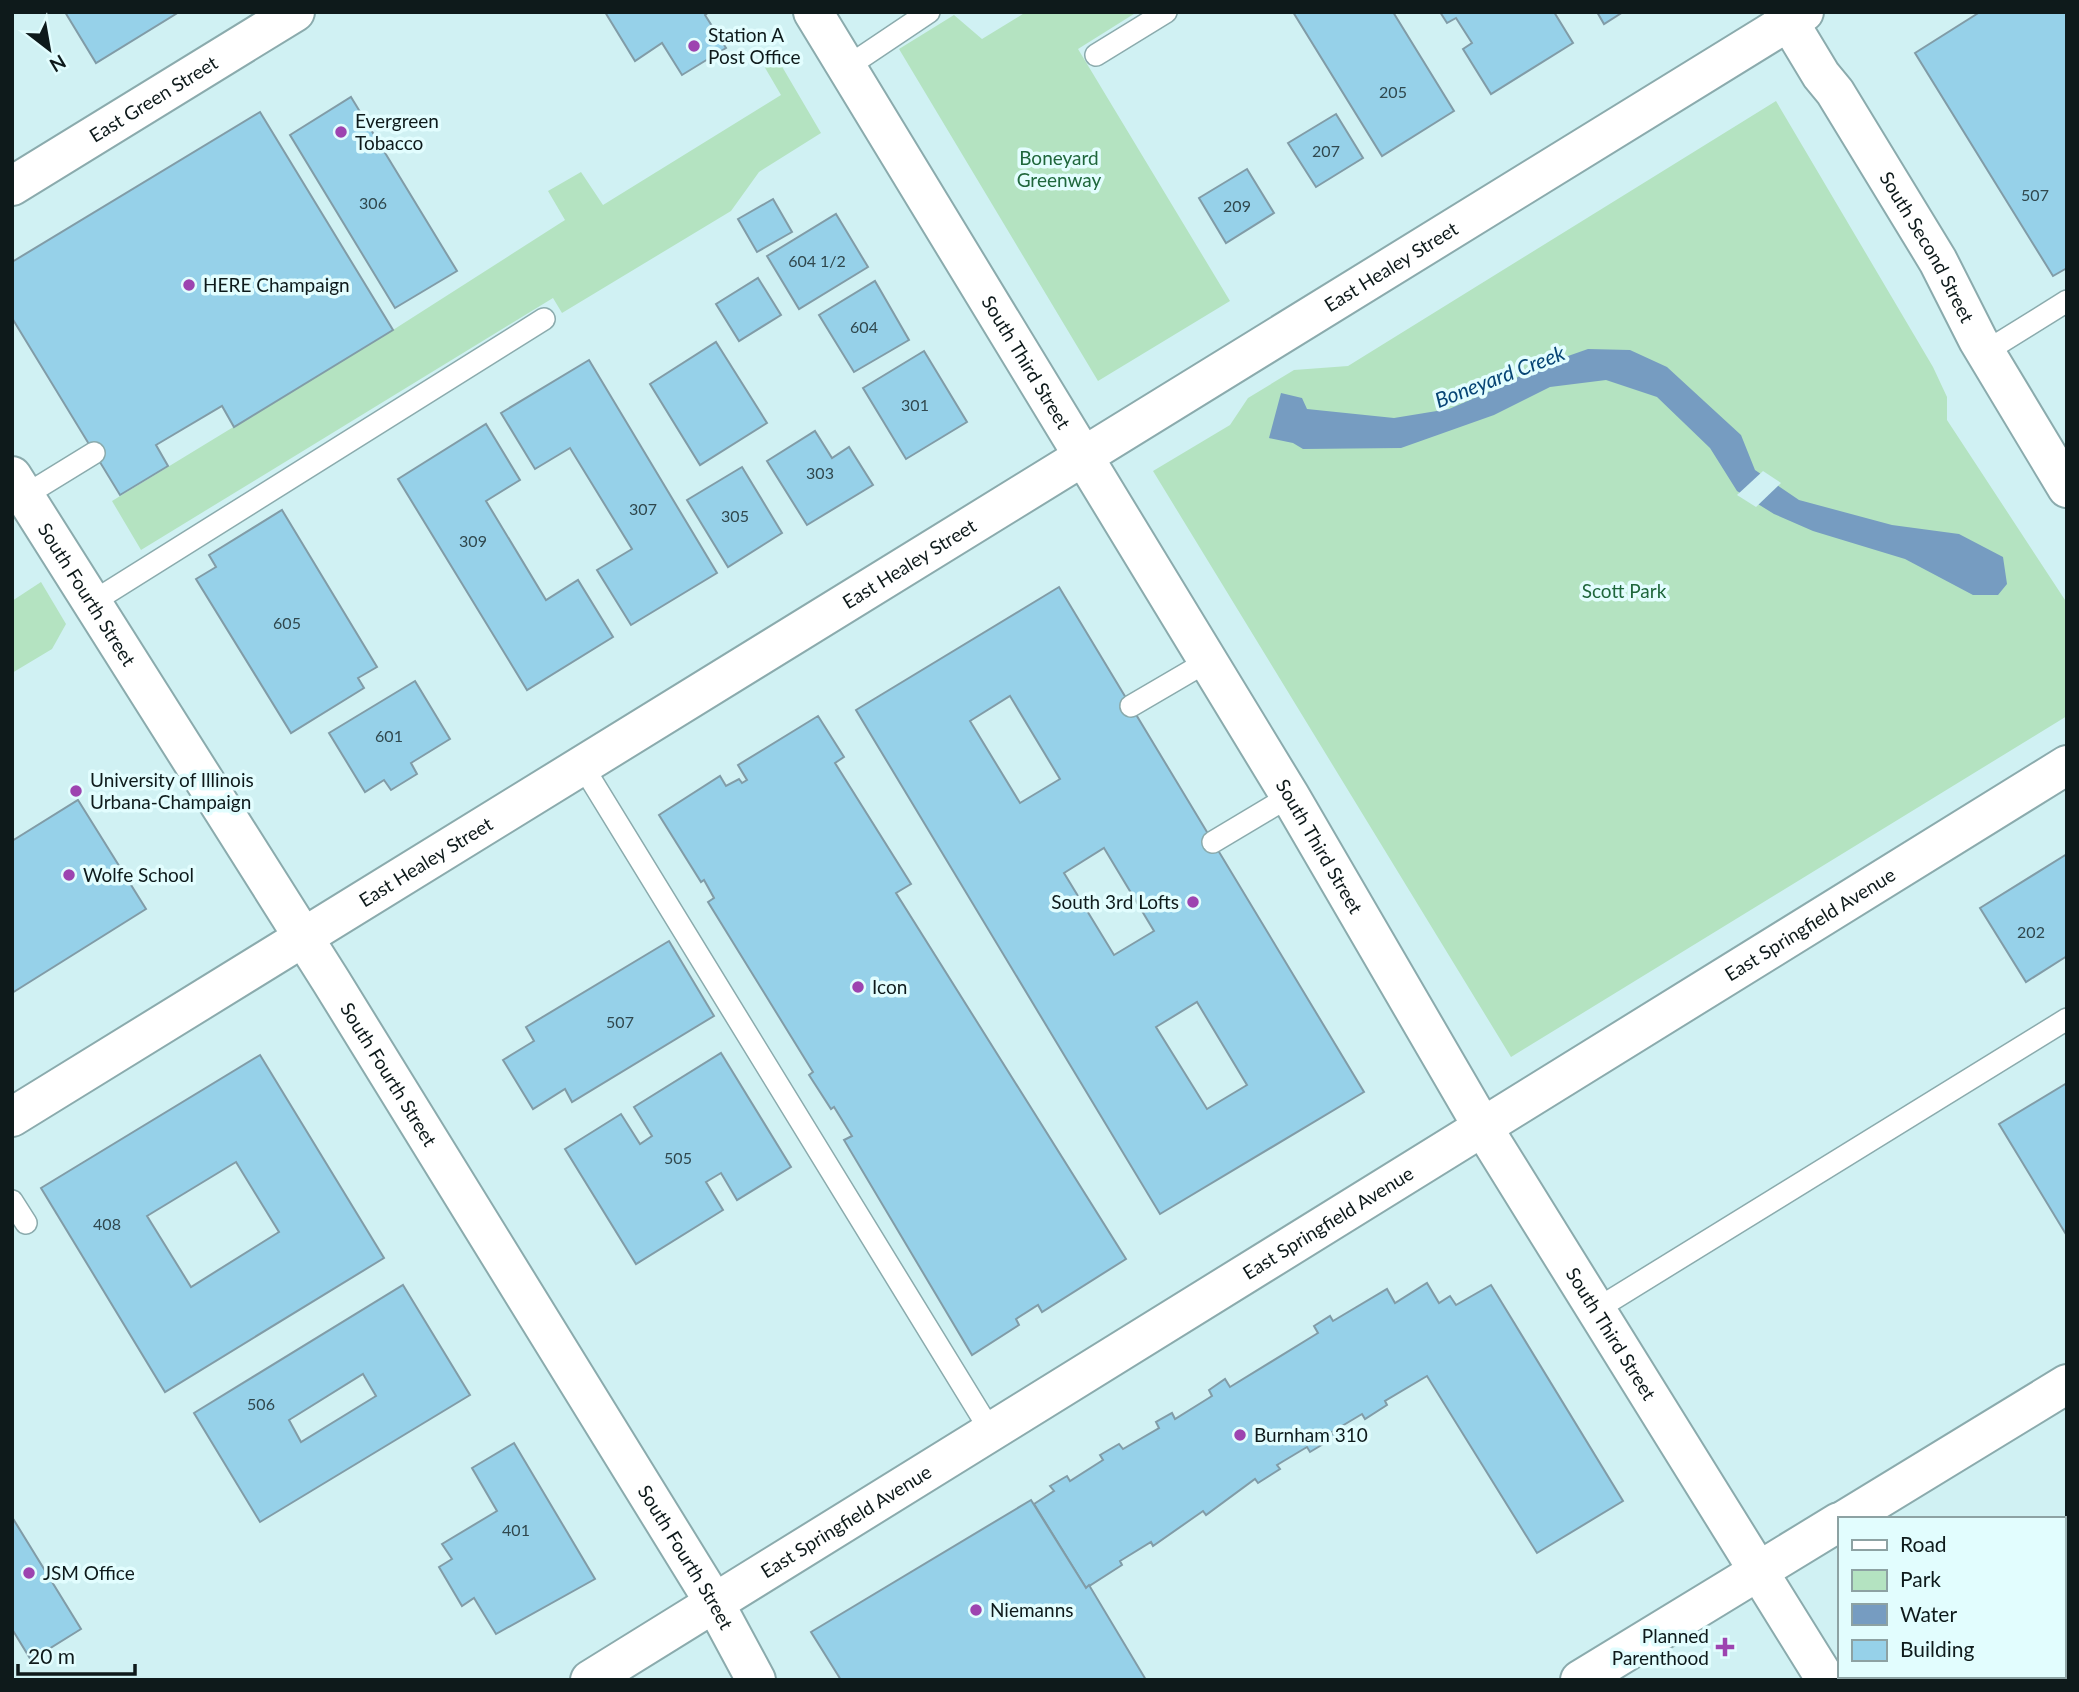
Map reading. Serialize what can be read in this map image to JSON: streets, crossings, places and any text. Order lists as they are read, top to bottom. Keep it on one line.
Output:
{"streets":{"street":["East Green Street","South Second Street","East Healey Street","South Third Street","South Fourth Street","East Springfield Avenue"]},"crossings":[["South Second Street","East Healey Street"],["East Healey Street","South Third Street"],["East Healey Street","South Fourth Street"],["South Third Street","East Springfield Avenue"],["South Fourth Street","East Springfield Avenue"]],"water":["Boneyard Creek"],"parks":["Boneyard Greenway","Scott Park"],"places":{"other":["Station A Post Office","Evergreen Tobacco","HERE Champaign","University of Illinois Urbana-Champaign","Wolfe School","South 3rd Lofts","Icon","Burnham 310","JSM Office","Niemanns"],"health":["Planned Parenthood"]},"house_numbers":["205","207","507","306","209","604 1/2","604","301","303","307","305","309","605","601","202","507","505","408","506","401"],"legend":["Road","Park","Water","Building"],"scale_bar":"20 m","north":"bottom right"}
